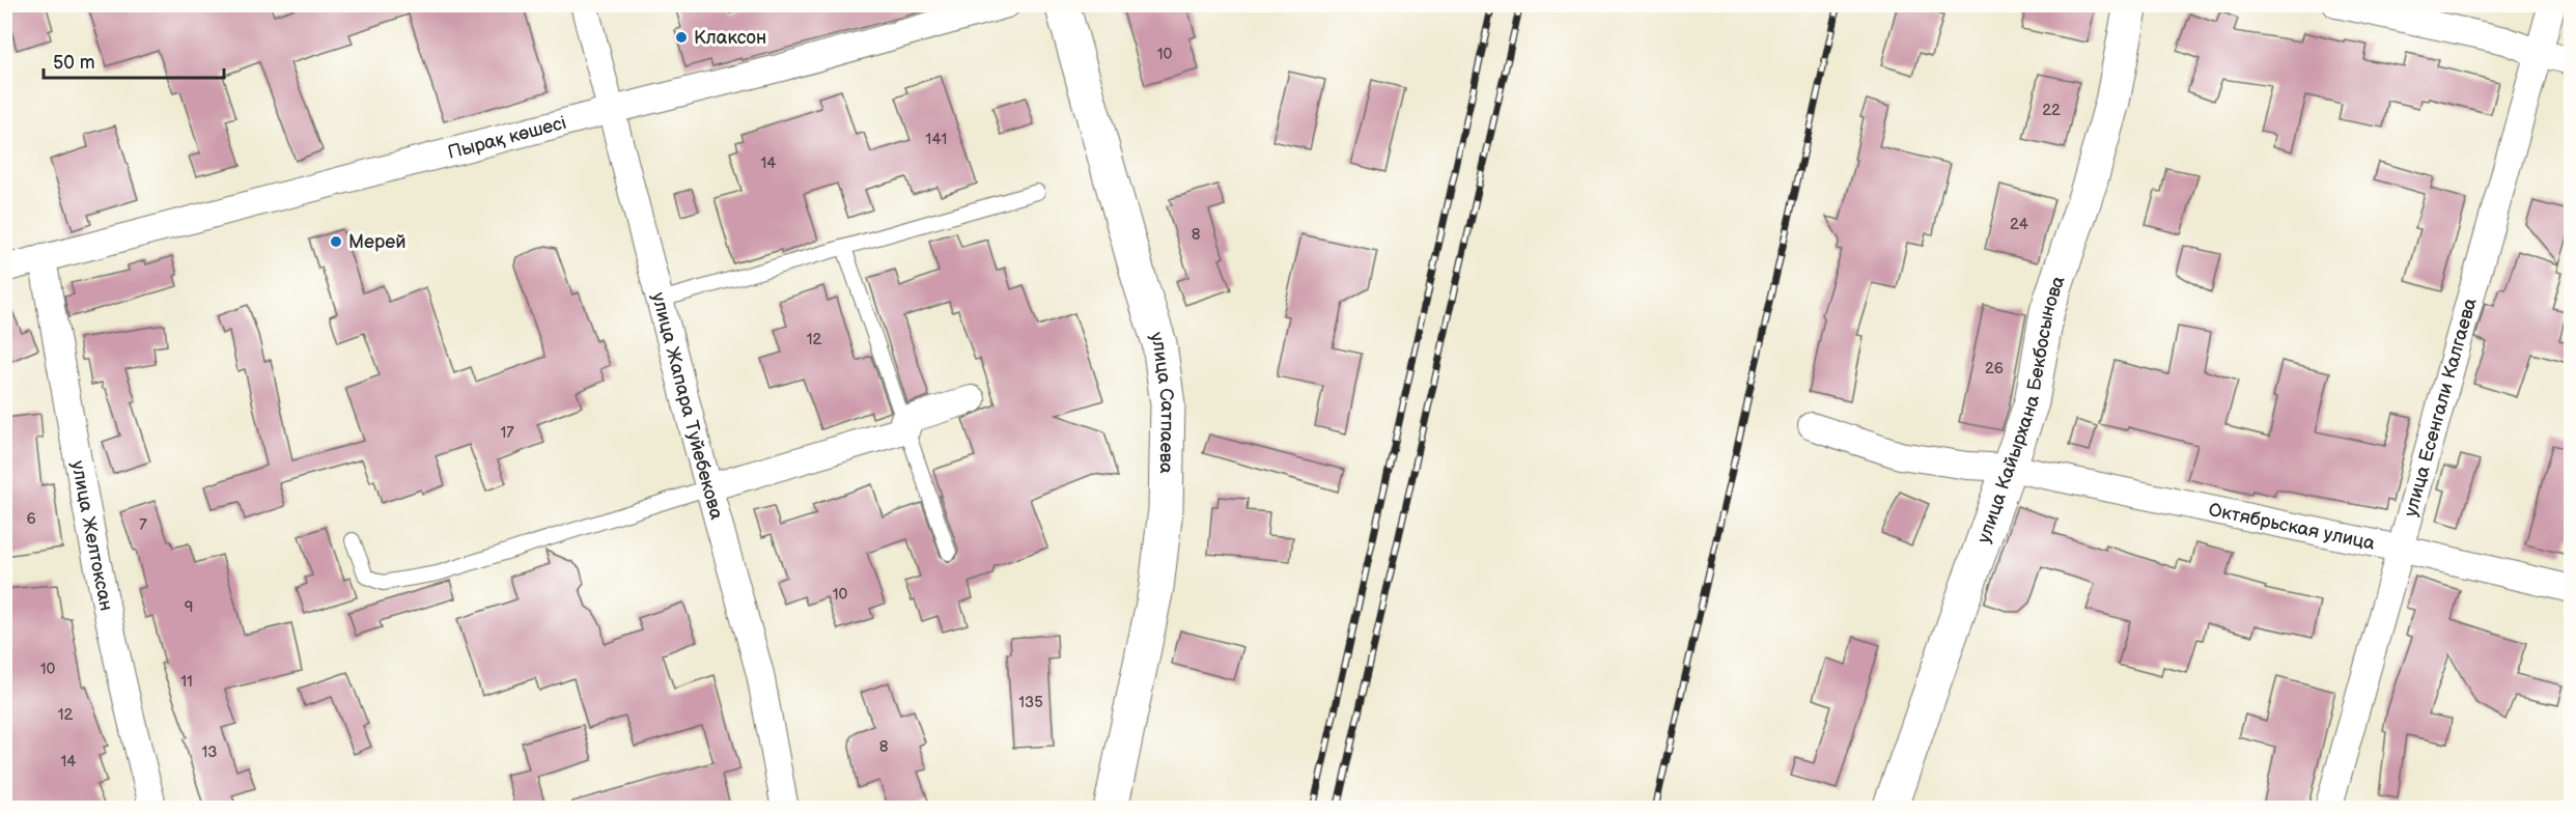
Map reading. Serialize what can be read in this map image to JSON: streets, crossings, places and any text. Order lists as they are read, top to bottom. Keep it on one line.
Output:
{"streets":{"street":["Пырақ көшесі","улица Сатпаева","улица Жапара Туйебекова","улица Есенгали Калгаева","улица Кайырхана Бекбосынова","Октябрьская улица","улица Желтоксан"]},"crossings":[["Пырақ көшесі","улица Жапара Туйебекова"],["Пырақ көшесі","улица Желтоксан"],["улица Есенгали Калгаева","Октябрьская улица"],["улица Кайырхана Бекбосынова","Октябрьская улица"]],"places":["Клаксон","Мерей"],"house_numbers":["10","22","141","14","24","8","12","26","17","6","7","10","9","10","11","135","12","8","13","14"],"scale_bar":"50 m"}
